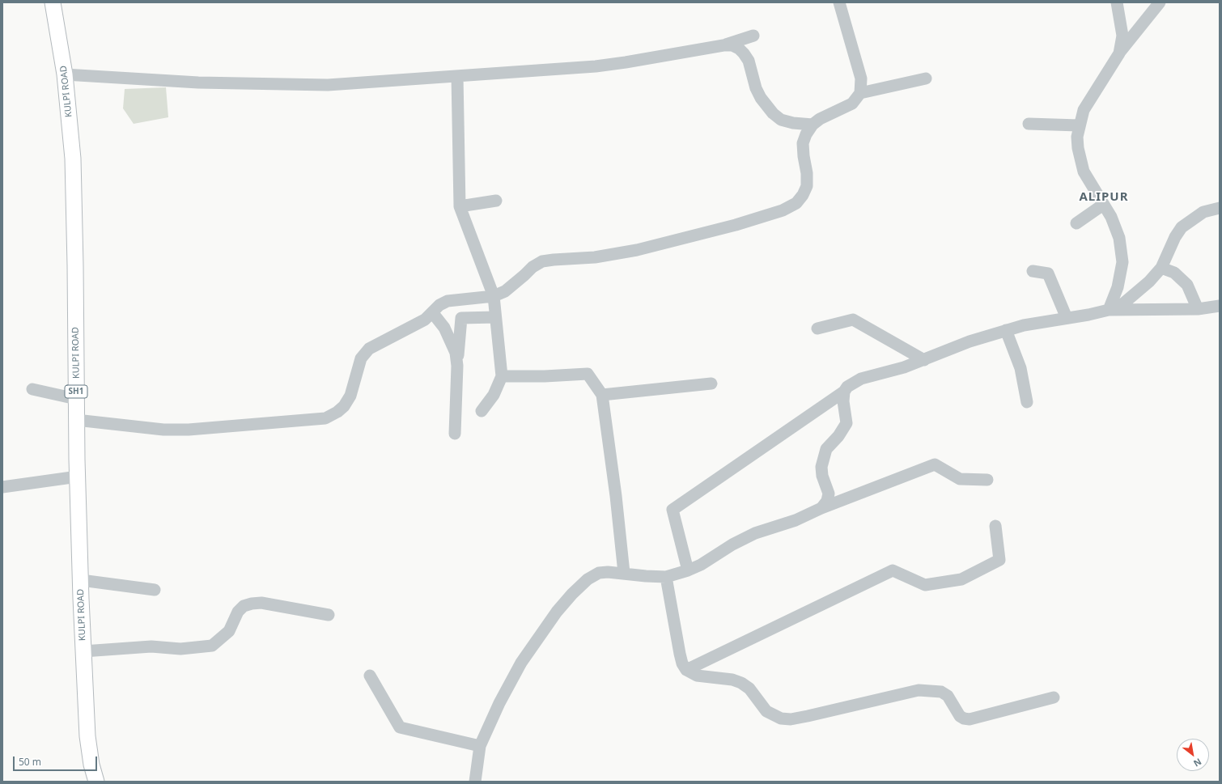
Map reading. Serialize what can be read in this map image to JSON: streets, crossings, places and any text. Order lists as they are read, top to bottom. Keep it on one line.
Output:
{"streets":{"main road":["KULPI ROAD","SH1"]},"districts":["ALIPUR"],"scale_bar":"50 m","north":"bottom right"}
